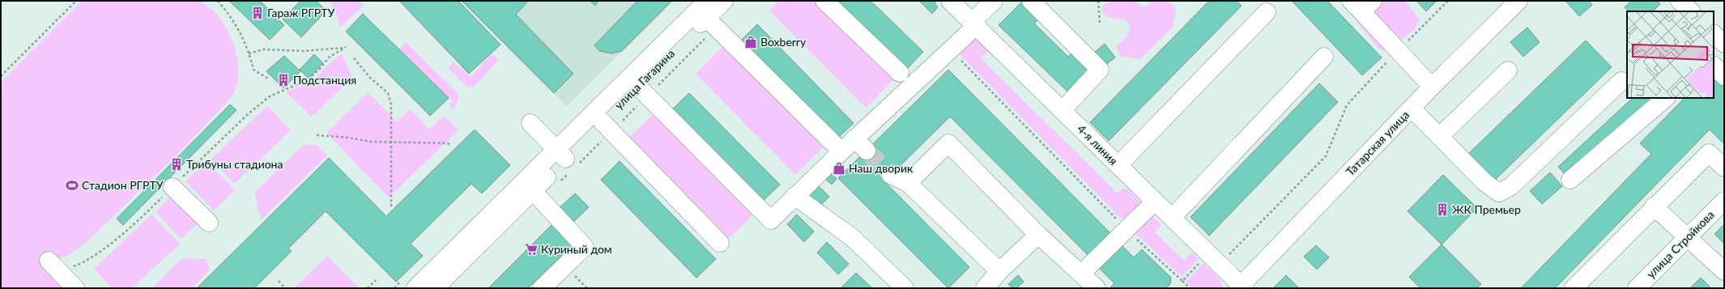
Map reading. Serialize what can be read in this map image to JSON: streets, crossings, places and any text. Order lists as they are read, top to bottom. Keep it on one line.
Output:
{"streets":{"street":["улица Гагарина","Татарская улица","4-я линия","улица Стройкова"]},"crossings":[["Татарская улица","4-я линия"]],"places":{"building":["Гараж РГРТУ","Подстанция","Трибуны стадиона","ЖК Премьер"],"shop":["Boxberry","Наш дворик"],"sports":["Стадион РГРТУ"],"supermarket":["Куриный дом"]}}
